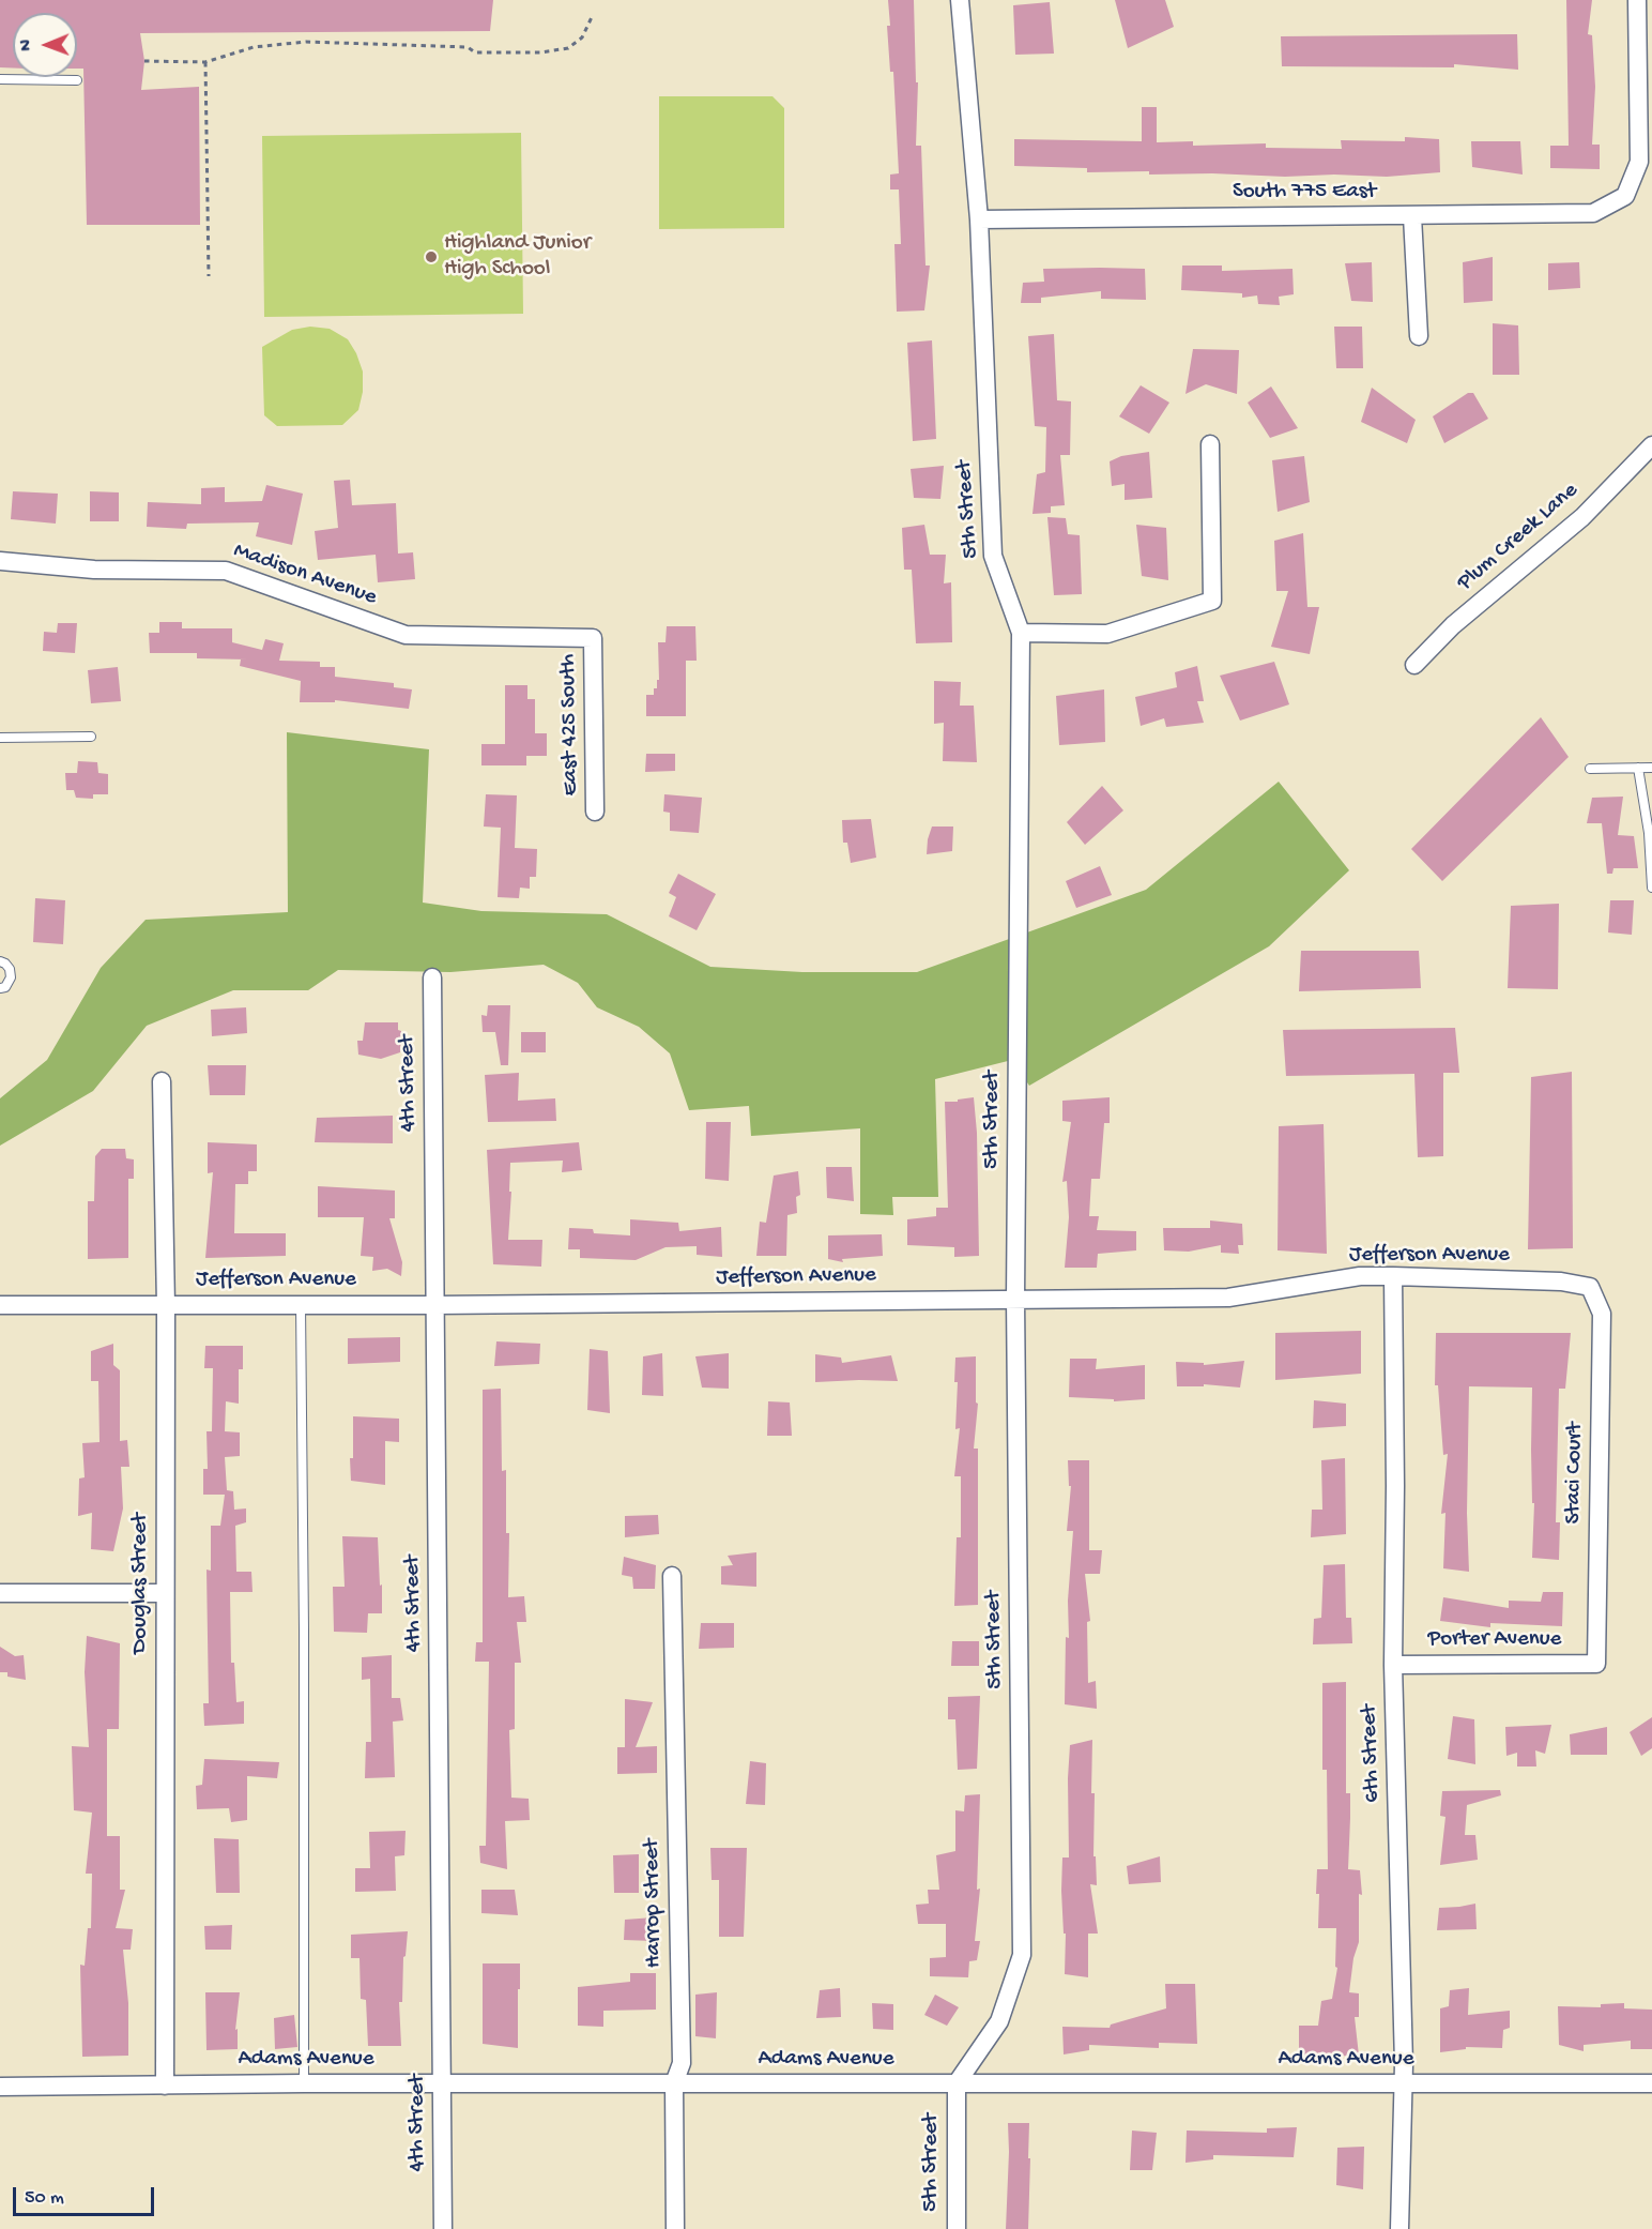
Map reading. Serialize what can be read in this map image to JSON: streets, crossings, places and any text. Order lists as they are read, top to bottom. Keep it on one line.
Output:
{"streets":{"street":["South 775 East","5th Street","Plum Creek Lane","Madison Avenue","East 425 South","4th Street","Jefferson Avenue","Staci Court","Douglas Street","Porter Avenue","6th Street","Harrop Street","Adams Avenue"]},"crossings":[["South 775 East","5th Street"],["5th Street","Jefferson Avenue"],["5th Street","Adams Avenue"],["Madison Avenue","East 425 South"],["4th Street","Jefferson Avenue"],["4th Street","Adams Avenue"],["Jefferson Avenue","Staci Court"],["Jefferson Avenue","Douglas Street"],["Jefferson Avenue","6th Street"],["Staci Court","Porter Avenue"],["Douglas Street","Adams Avenue"],["Porter Avenue","6th Street"],["6th Street","Adams Avenue"],["Harrop Street","Adams Avenue"]],"places":["Highland Junior High School"],"scale_bar":"50 m","north":"left"}
